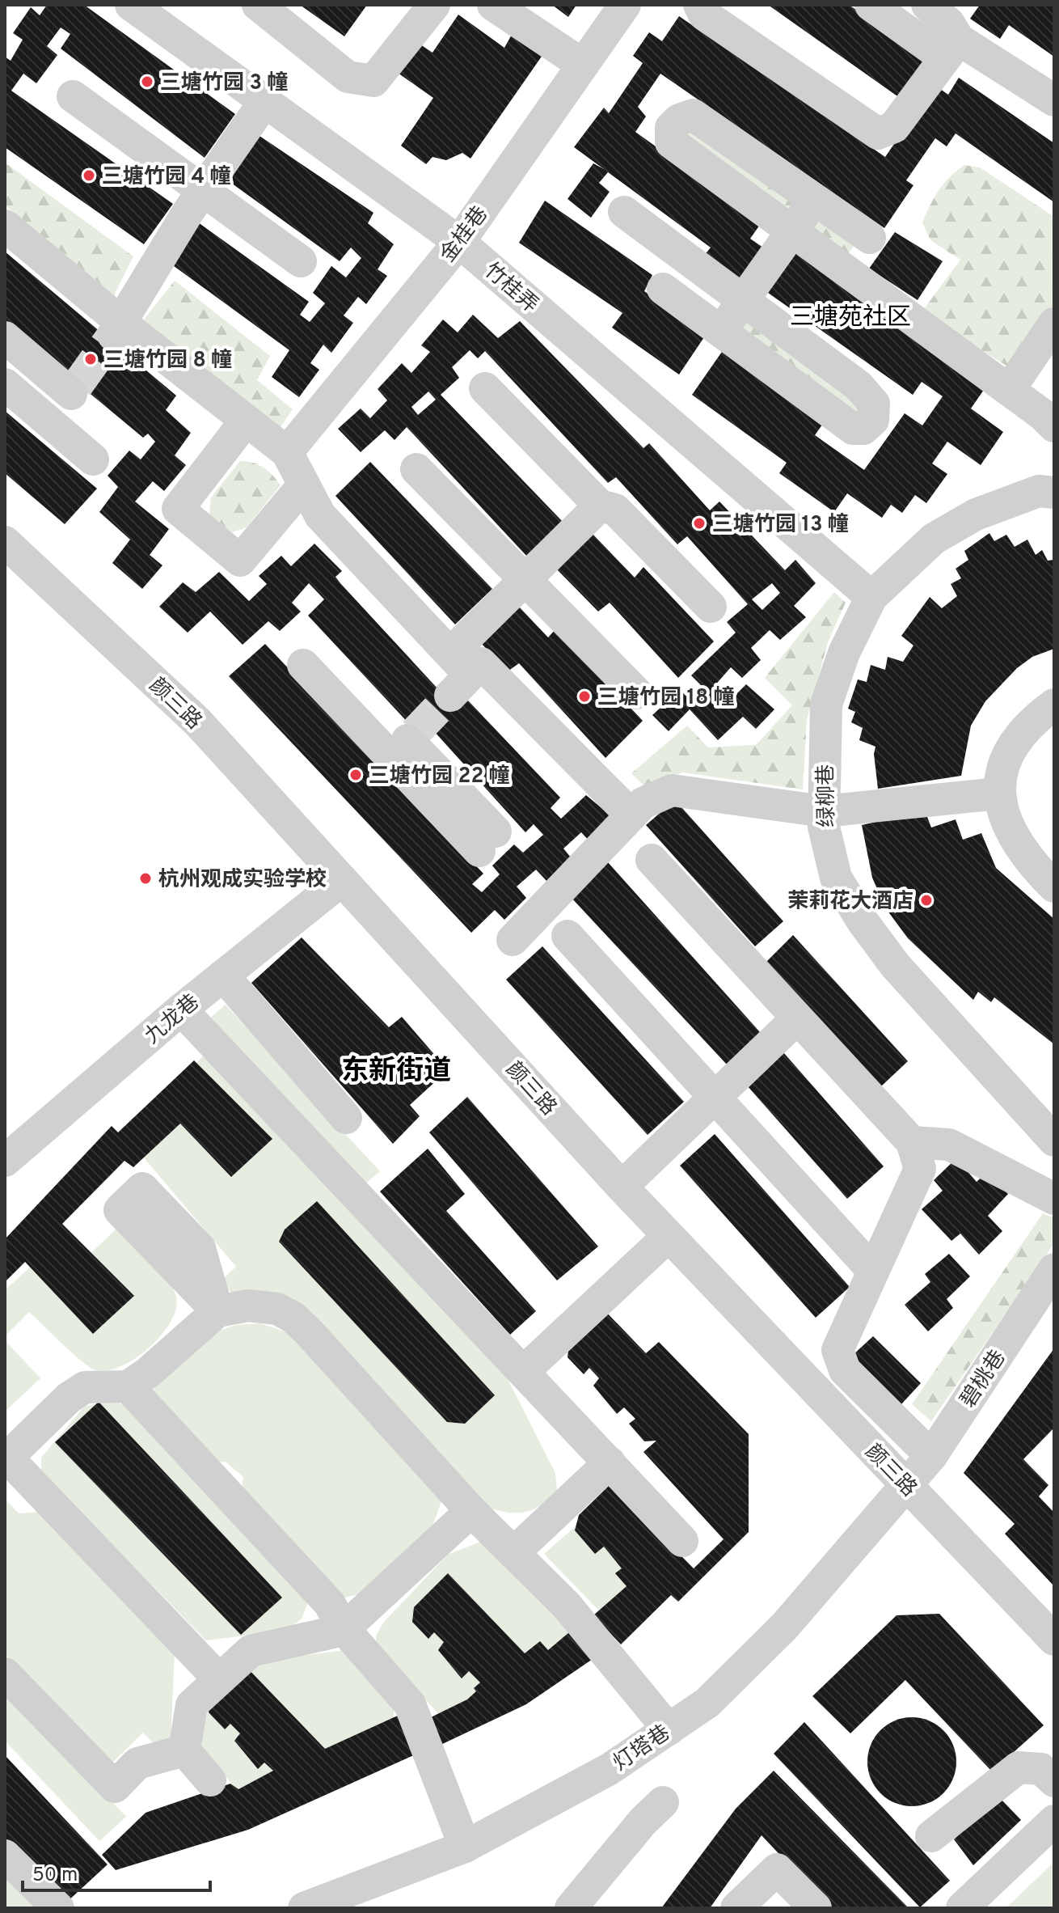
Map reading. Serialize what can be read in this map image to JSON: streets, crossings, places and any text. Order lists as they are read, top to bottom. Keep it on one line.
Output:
{"streets":{"street":["金桂巷","竹桂弄","颜三路","绿柳巷","九龙巷","碧桃巷","灯塔巷"]},"crossings":[["金桂巷","竹桂弄"],["竹桂弄","绿柳巷"],["颜三路","九龙巷"],["颜三路","碧桃巷"],["颜三路","灯塔巷"],["碧桃巷","灯塔巷"]],"districts":["三塘苑社区","东新街道"],"places":["三塘竹园 3 幢","三塘竹园 4 幢","三塘竹园 8 幢","三塘竹园 13 幢","三塘竹园 18 幢","三塘竹园 22 幢","杭州观成实验学校","茉莉花大酒店"],"scale_bar":"50 m"}
